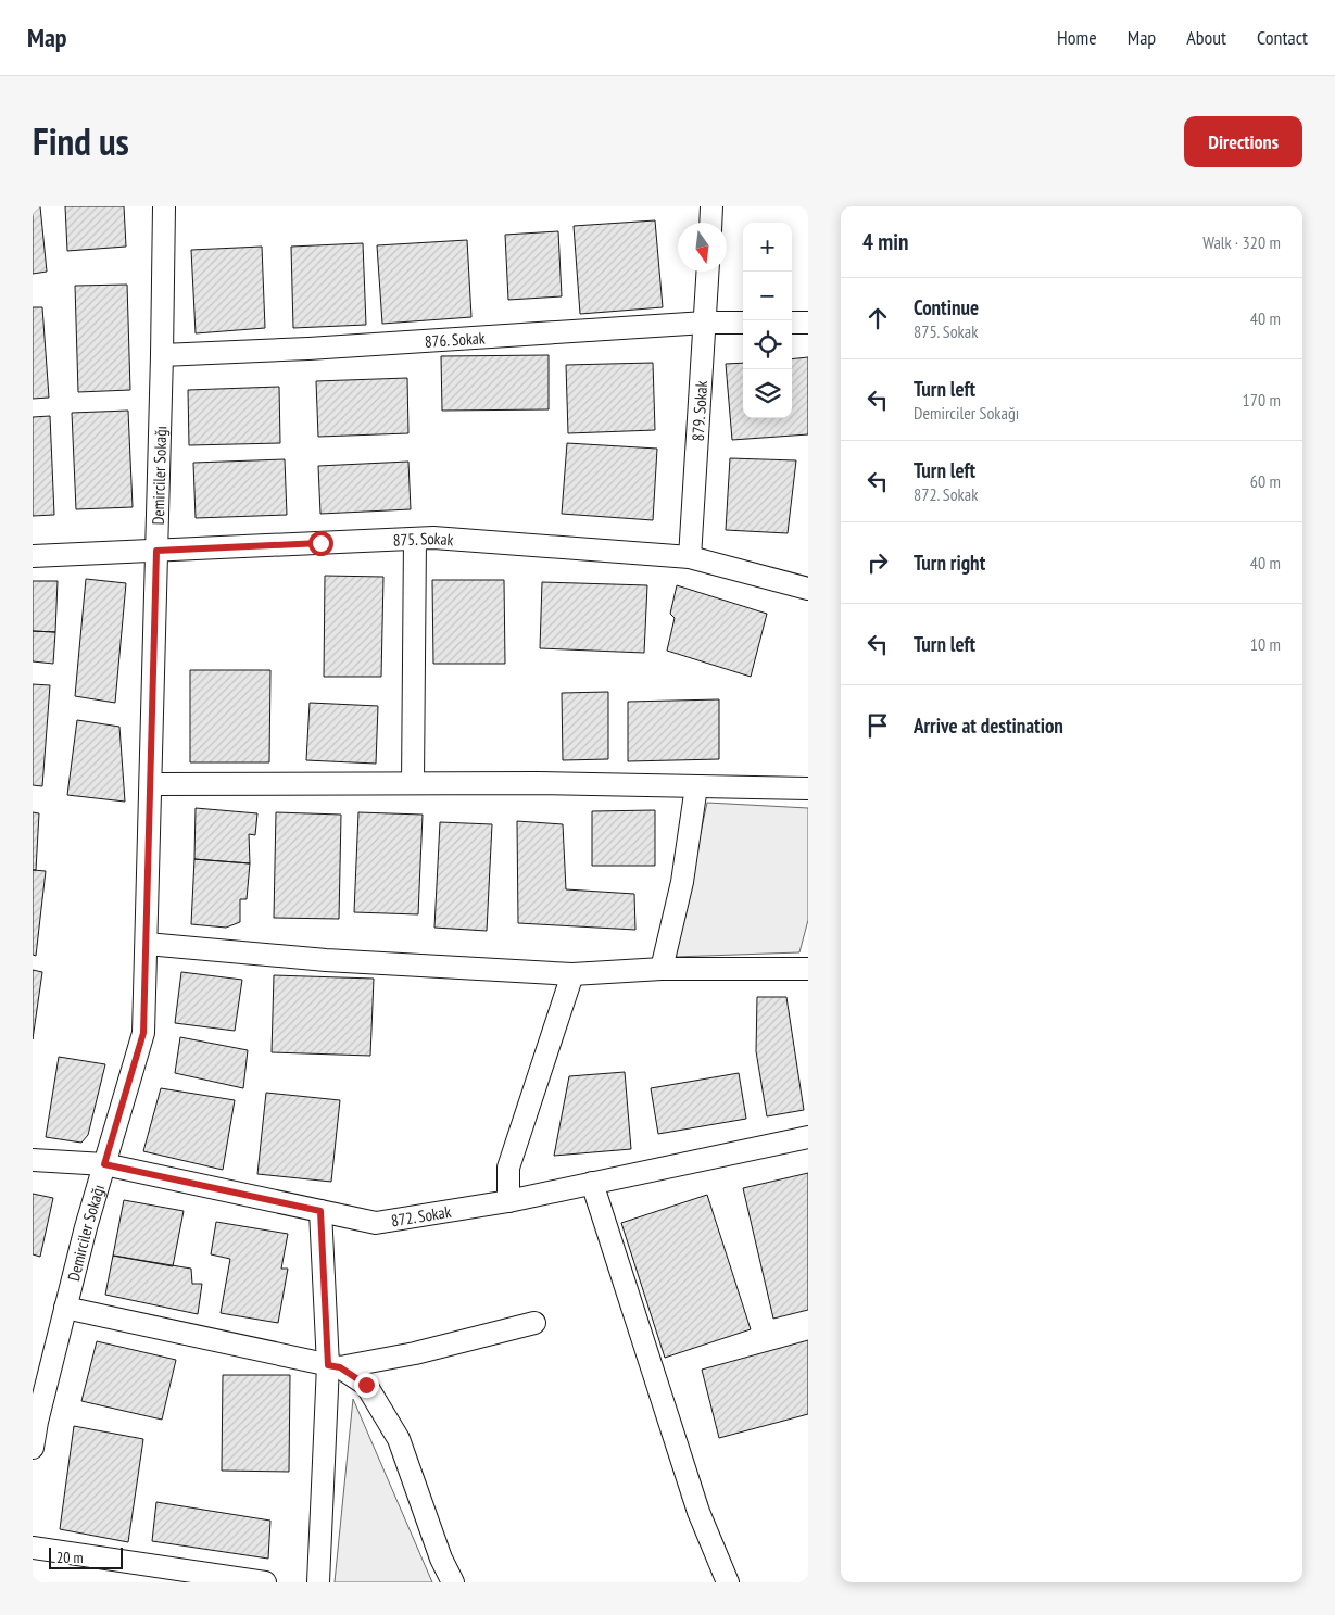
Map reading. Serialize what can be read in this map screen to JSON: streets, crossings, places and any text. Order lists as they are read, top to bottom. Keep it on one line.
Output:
{"streets":{"street":["876. Sokak","879. Sokak","Demirciler Sokağı","875. Sokak","872. Sokak"]},"crossings":[["876. Sokak","879. Sokak"],["876. Sokak","Demirciler Sokağı"],["879. Sokak","875. Sokak"],["Demirciler Sokağı","875. Sokak"],["Demirciler Sokağı","872. Sokak"]],"scale_bar":"20 m","north":"bottom","page":{"header":"Map","nav":["Home","Map","About","Contact"],"title":"Find us","buttons":"Directions","heading":["4 min","Walk · 320 m"],"map_buttons":["+","−"],"list":[["Continue","875. Sokak","40 m"],["Turn left","Demirciler Sokağı","170 m"],["Turn left","872. Sokak","60 m"],["Turn right","40 m"],["Turn left","10 m"],"Arrive at destination"],"scale":"20 m"}}
